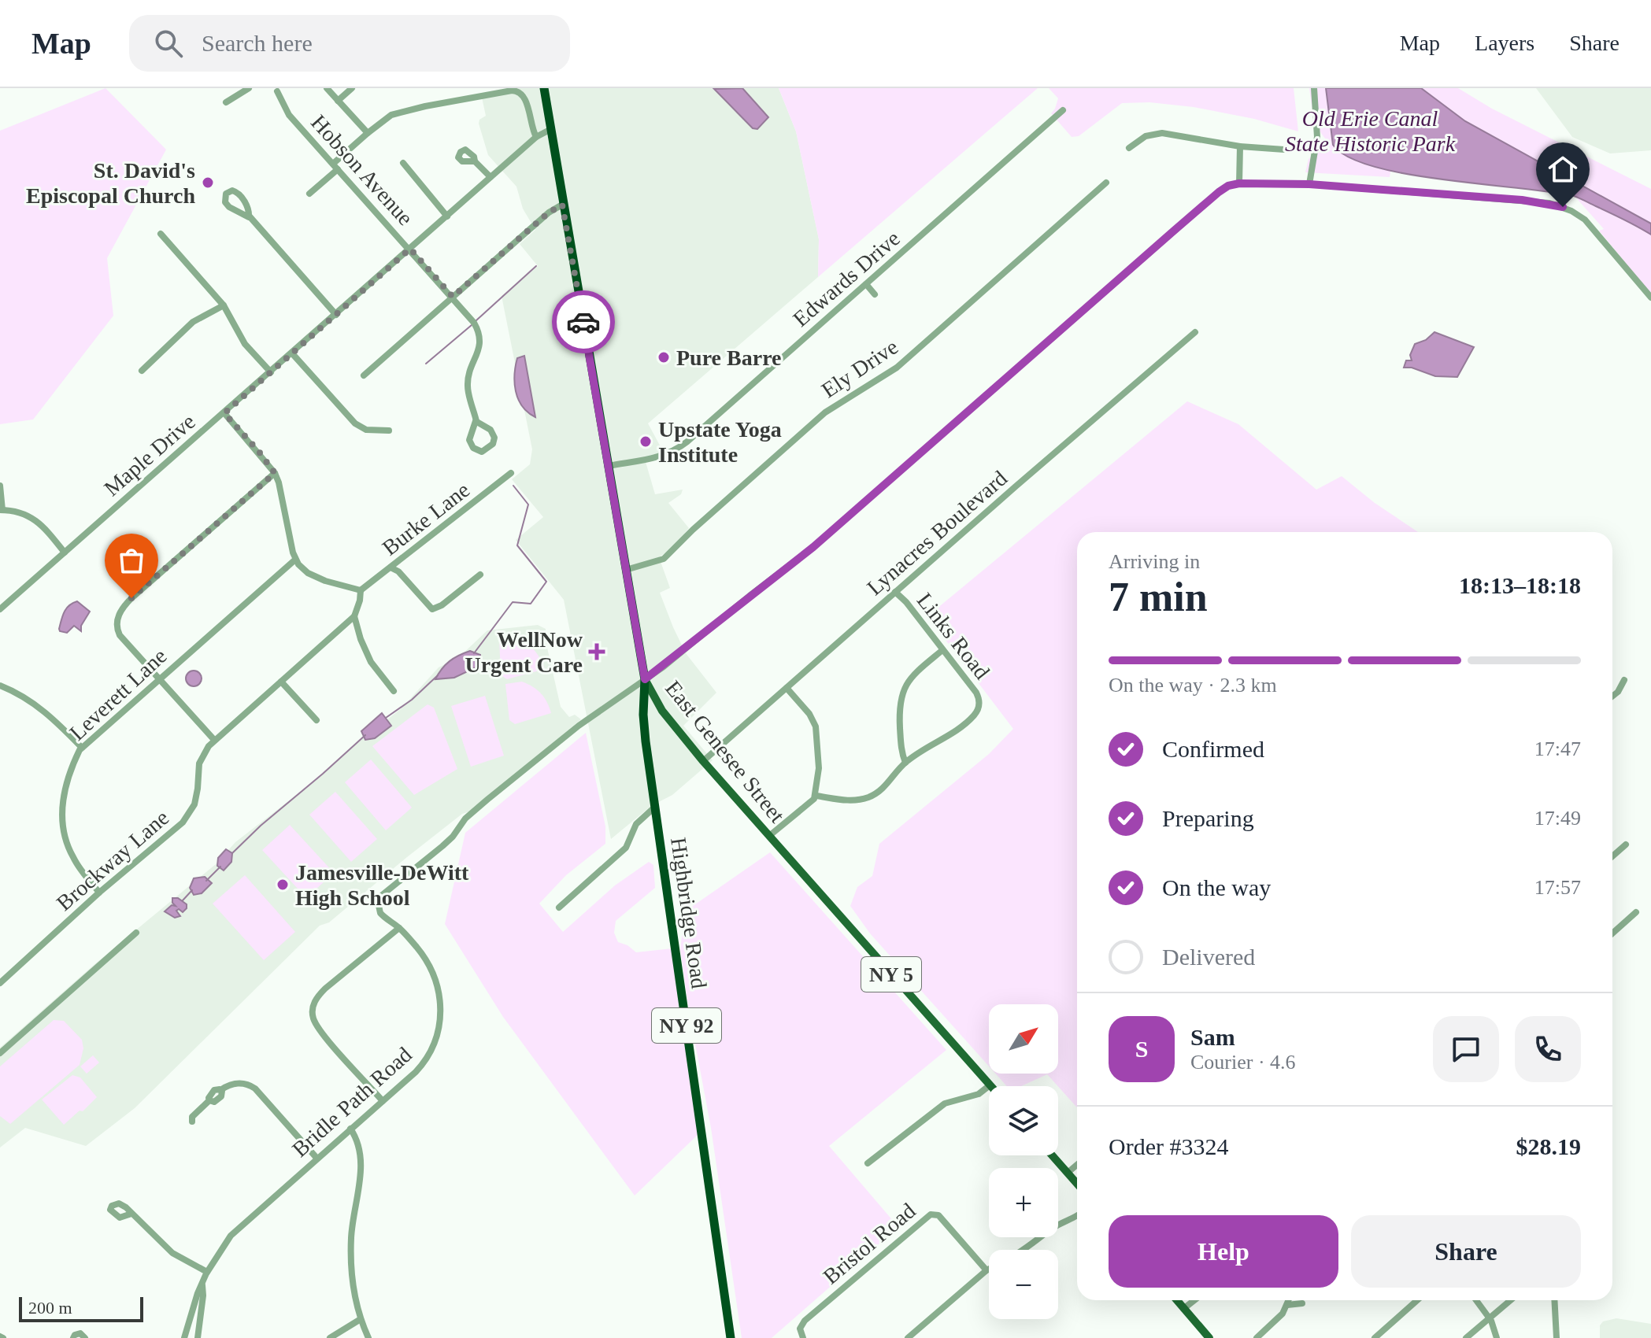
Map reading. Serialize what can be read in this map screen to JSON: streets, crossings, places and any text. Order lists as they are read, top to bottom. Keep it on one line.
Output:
{"streets":{"highway":["East Genesee Street","Highbridge Road","NY 5","NY 92"],"street":["Hobson Avenue","Edwards Drive","Ely Drive","Maple Drive","Burke Lane","Lynacres Boulevard","Links Road","Leverett Lane","Brockway Lane","Bridle Path Road","Bristol Road"]},"crossings":[["Hobson Avenue","Maple Drive"],["Edwards Drive","East Genesee Street"],["Ely Drive","East Genesee Street"],["Maple Drive","East Genesee Street"],["Lynacres Boulevard","Links Road"],["Lynacres Boulevard","East Genesee Street"],["Leverett Lane","Brockway Lane"],["East Genesee Street","Highbridge Road"],["East Genesee Street","Bridle Path Road"],["Highbridge Road","Bridle Path Road"]],"parks":["Old Erie Canal State Historic Park"],"places":{"other":["St. David's Episcopal Church","Pure Barre","Upstate Yoga Institute","Jamesville-DeWitt High School"],"health":["WellNow Urgent Care"]},"scale_bar":"200 m","north":"top right","page":{"header":"Map","search":"Search here","nav":["Map","Layers","Share"],"heading":["7 min","Arriving in","18:13–18:18"],"panel":["Sam","Courier · 4.6","Order #3324","$28.19"],"bar":"On the way · 2.3 km","list":[["Confirmed","17:47"],["Preparing","17:49"],["On the way","17:57"],"Delivered"],"map_buttons":["+","−"],"round":"S","buttons":["Help","Share"],"scale":"200 m"}}
